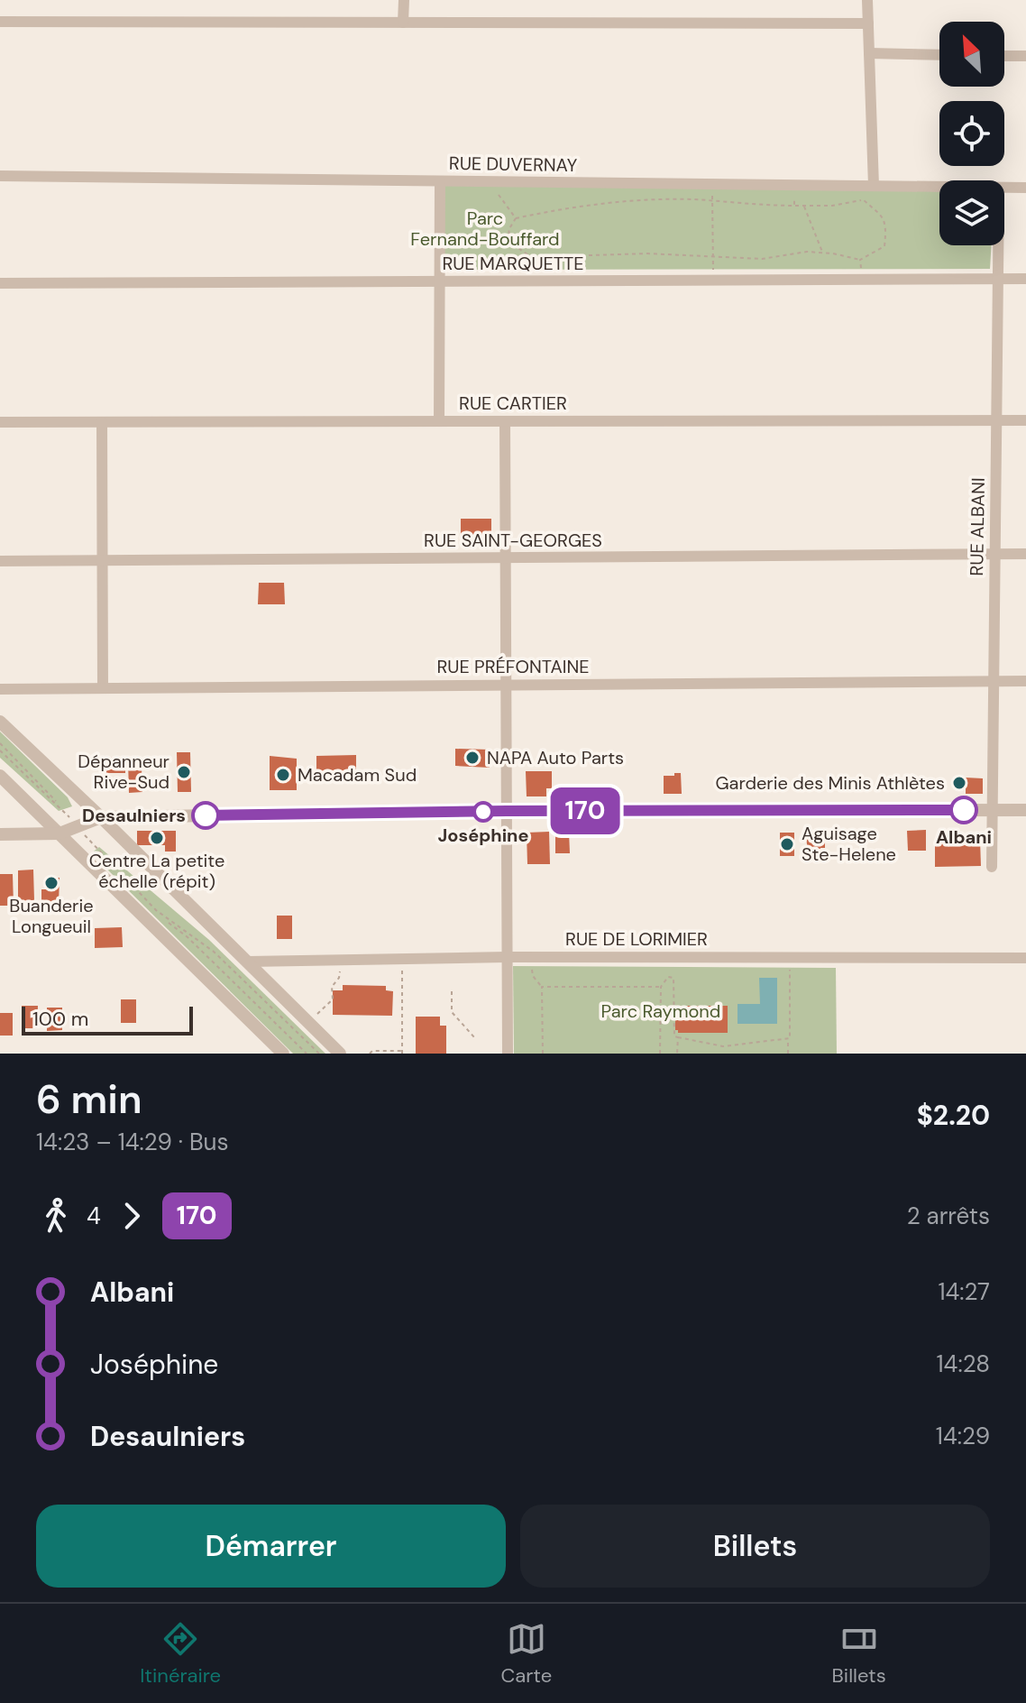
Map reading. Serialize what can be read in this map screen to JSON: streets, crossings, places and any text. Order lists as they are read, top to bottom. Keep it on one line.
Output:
{"streets":{"street":["RUE DUVERNAY","RUE MARQUETTE","RUE CARTIER","RUE ALBANI","RUE SAINT-GEORGES","RUE PRÉFONTAINE","RUE DE LORIMIER"]},"crossings":[["RUE MARQUETTE","RUE ALBANI"],["RUE CARTIER","RUE ALBANI"],["RUE ALBANI","RUE SAINT-GEORGES"],["RUE ALBANI","RUE PRÉFONTAINE"]],"parks":["Parc Fernand-Bouffard","Parc Raymond"],"places":["NAPA Auto Parts","Dépanneur Rive-Sud","Macadam Sud","Garderie des Minis Athlètes","Albani","Joséphine","Desaulniers","Centre La petite échelle (répit)","Aguisage Ste-Helene","Buanderie Longueuil"],"lines":["bus line 170"],"scale_bar":"100 m","north":"top left","page":{"on_map":"170","scale":"100 m","heading":["6 min","14:23 – 14:29 · Bus","$2.20"],"legs":["4","170","2 arrêts"],"list":[{"name":"Albani","value":"14:27"},{"name":"Joséphine","value":"14:28"},{"name":"Desaulniers","value":"14:29"}],"buttons":["Démarrer","Billets"],"tabs":["Itinéraire","Carte","Billets"]}}
